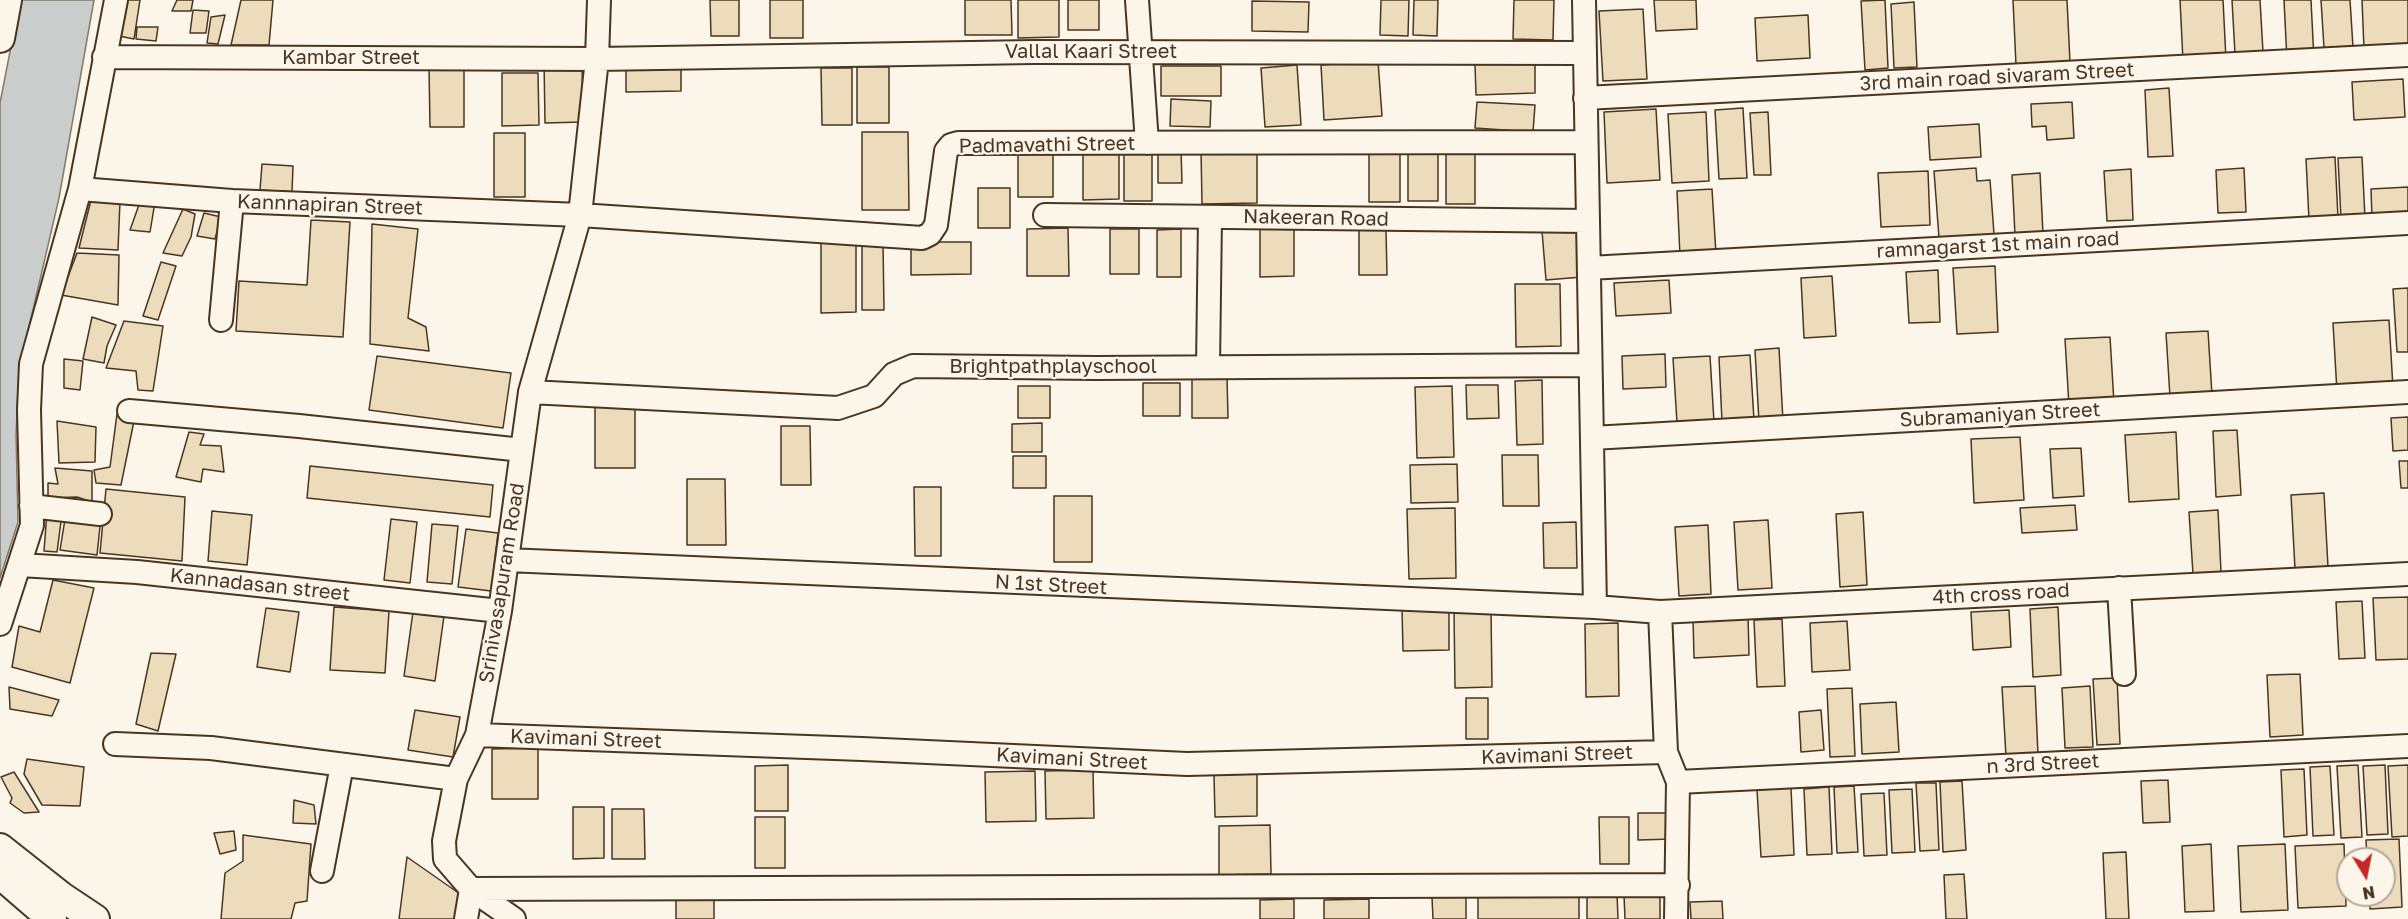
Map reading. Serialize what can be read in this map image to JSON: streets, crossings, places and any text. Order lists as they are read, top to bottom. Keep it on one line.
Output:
{"streets":{"street":["Vallal Kaari Street","Kambar Street","3rd main road sivaram Street","Padmavathi Street","Kannnapiran Street","Nakeeran Road","ramnagarst 1st main road","Brightpathplayschool","Subramaniyan Street","Srinivasapuram Road","Kannadasan street","N 1st Street","4th cross road","Kavimani Street","n 3rd Street"]},"crossings":[["Vallal Kaari Street","Kambar Street"],["Vallal Kaari Street","Srinivasapuram Road"],["Kambar Street","Srinivasapuram Road"],["Padmavathi Street","Kannnapiran Street"],["Padmavathi Street","Srinivasapuram Road"],["Kannnapiran Street","Srinivasapuram Road"],["Brightpathplayschool","Srinivasapuram Road"],["Srinivasapuram Road","Kannadasan street"],["Srinivasapuram Road","N 1st Street"],["Srinivasapuram Road","Kavimani Street"],["N 1st Street","4th cross road"]],"north":"bottom"}
